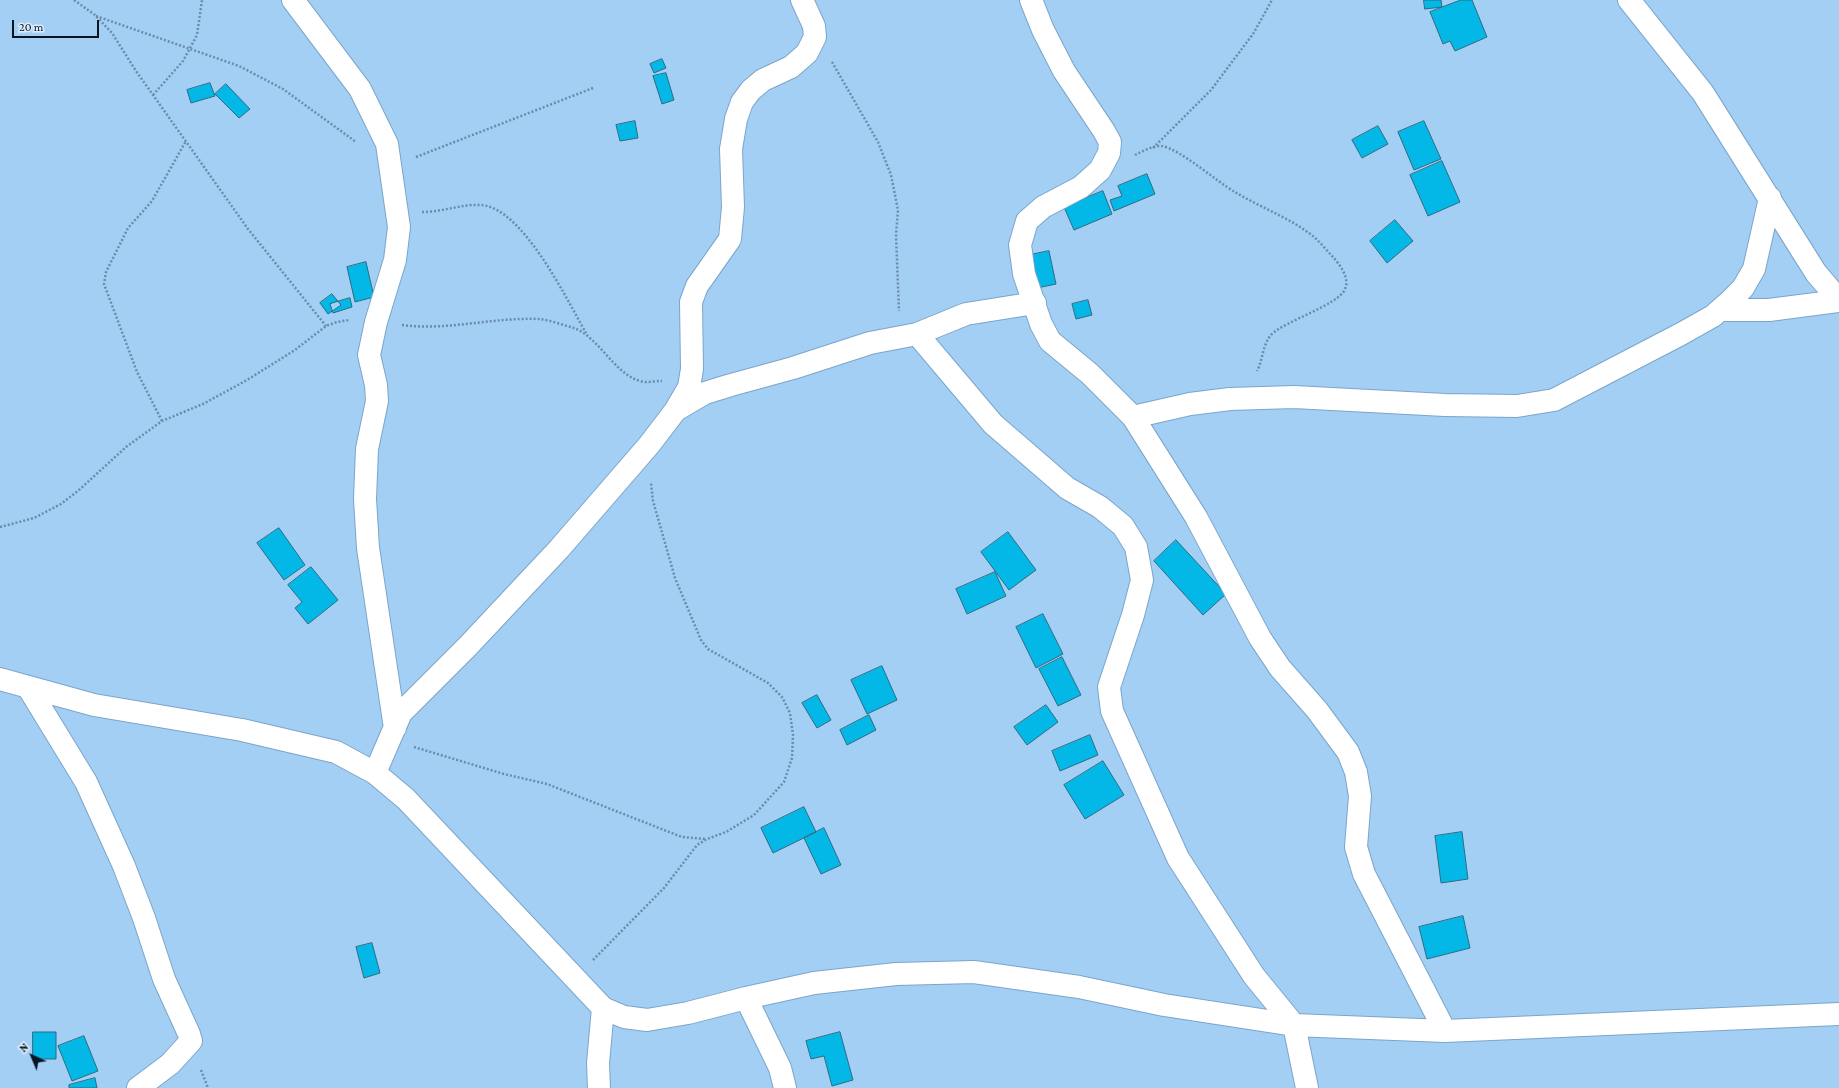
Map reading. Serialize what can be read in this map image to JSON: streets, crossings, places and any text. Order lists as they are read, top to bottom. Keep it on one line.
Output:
{"scale_bar":"20 m","north":"top left"}
